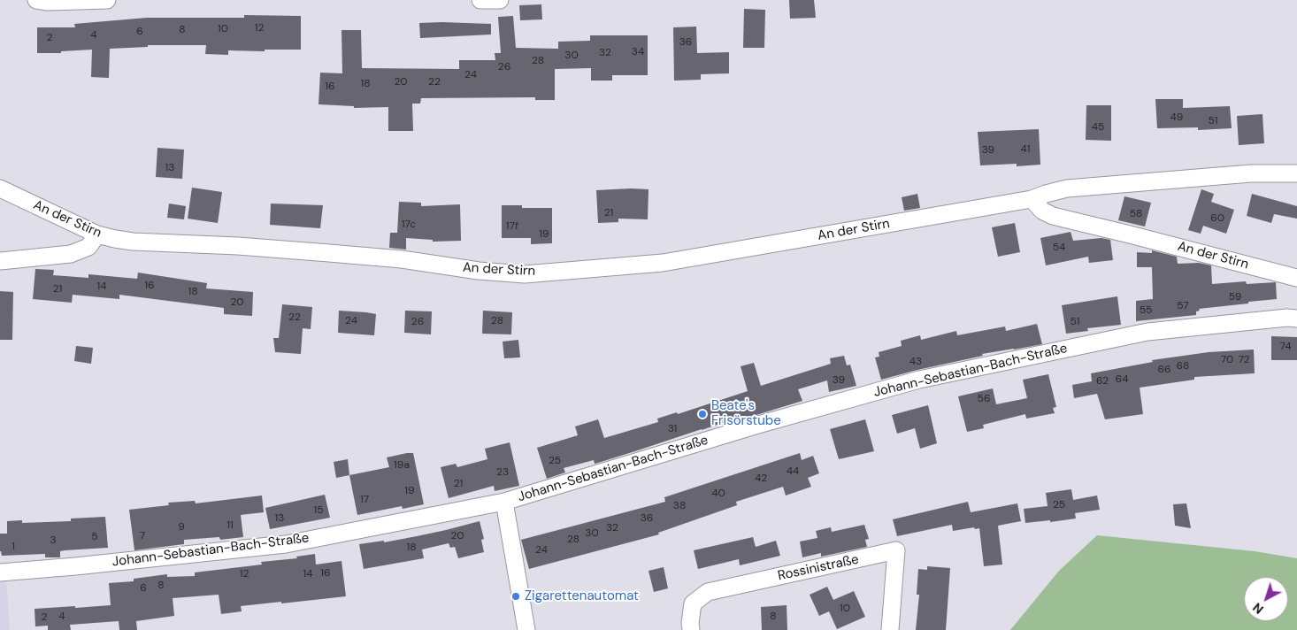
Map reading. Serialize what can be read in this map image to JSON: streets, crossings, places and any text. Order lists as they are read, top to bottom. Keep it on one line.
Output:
{"streets":{"street":["An der Stirn","Johann-Sebastian-Bach-Straße","Rossinistraße"]},"places":["Beate's Frisörstube","Zigarettenautomat"],"house_numbers":["12","10","8","6","4","2","36","34","32","30","28","26","24","20","22","18","16","49","51","45","41","39","13","21","58","60","17c","17f","19","54","16","14","21","18","59","20","57","55","22","24","28","26","51","74","70","72","43","68","66","64","39","62","56","31","25","19a","44","23","42","21","19","40","17","25","38","15","13","36","11","9","32","30","7","20","5","28","3","1","18","24","16","12","14","8","6","10","4","8","2"],"north":"bottom left"}
